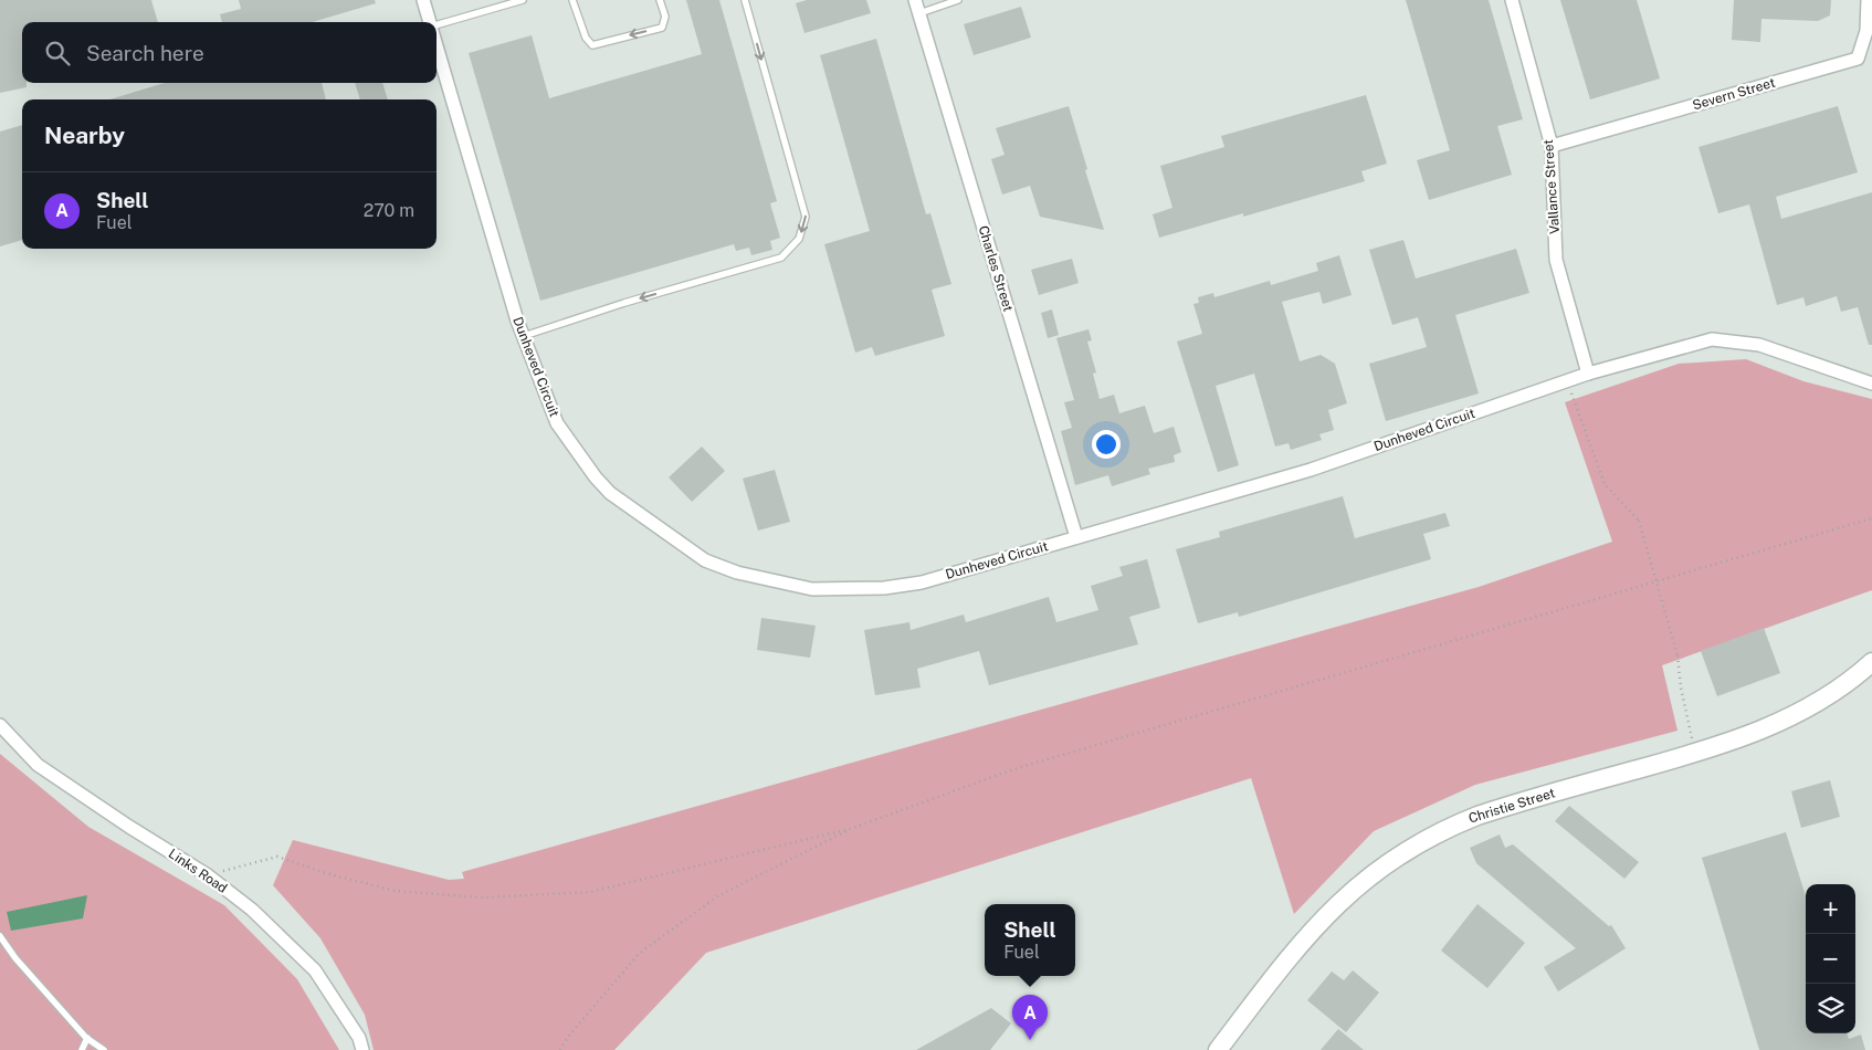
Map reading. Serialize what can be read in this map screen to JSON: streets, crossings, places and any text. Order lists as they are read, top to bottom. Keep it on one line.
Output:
{"streets":{"main road":["Christie Street"],"street":["Severn Street","Vallance Street","Charles Street","Dunheved Circuit","Links Road"]},"crossings":[["Severn Street","Vallance Street"],["Vallance Street","Dunheved Circuit"],["Charles Street","Dunheved Circuit"]],"page":{"search":"Search here","heading":"Nearby","list":[{"mark":"A","name":"Shell","note":"Fuel","value":"270 m"}],"map_buttons":["+","−"],"popup":["Shell","Fuel"],"pins":"A"}}
